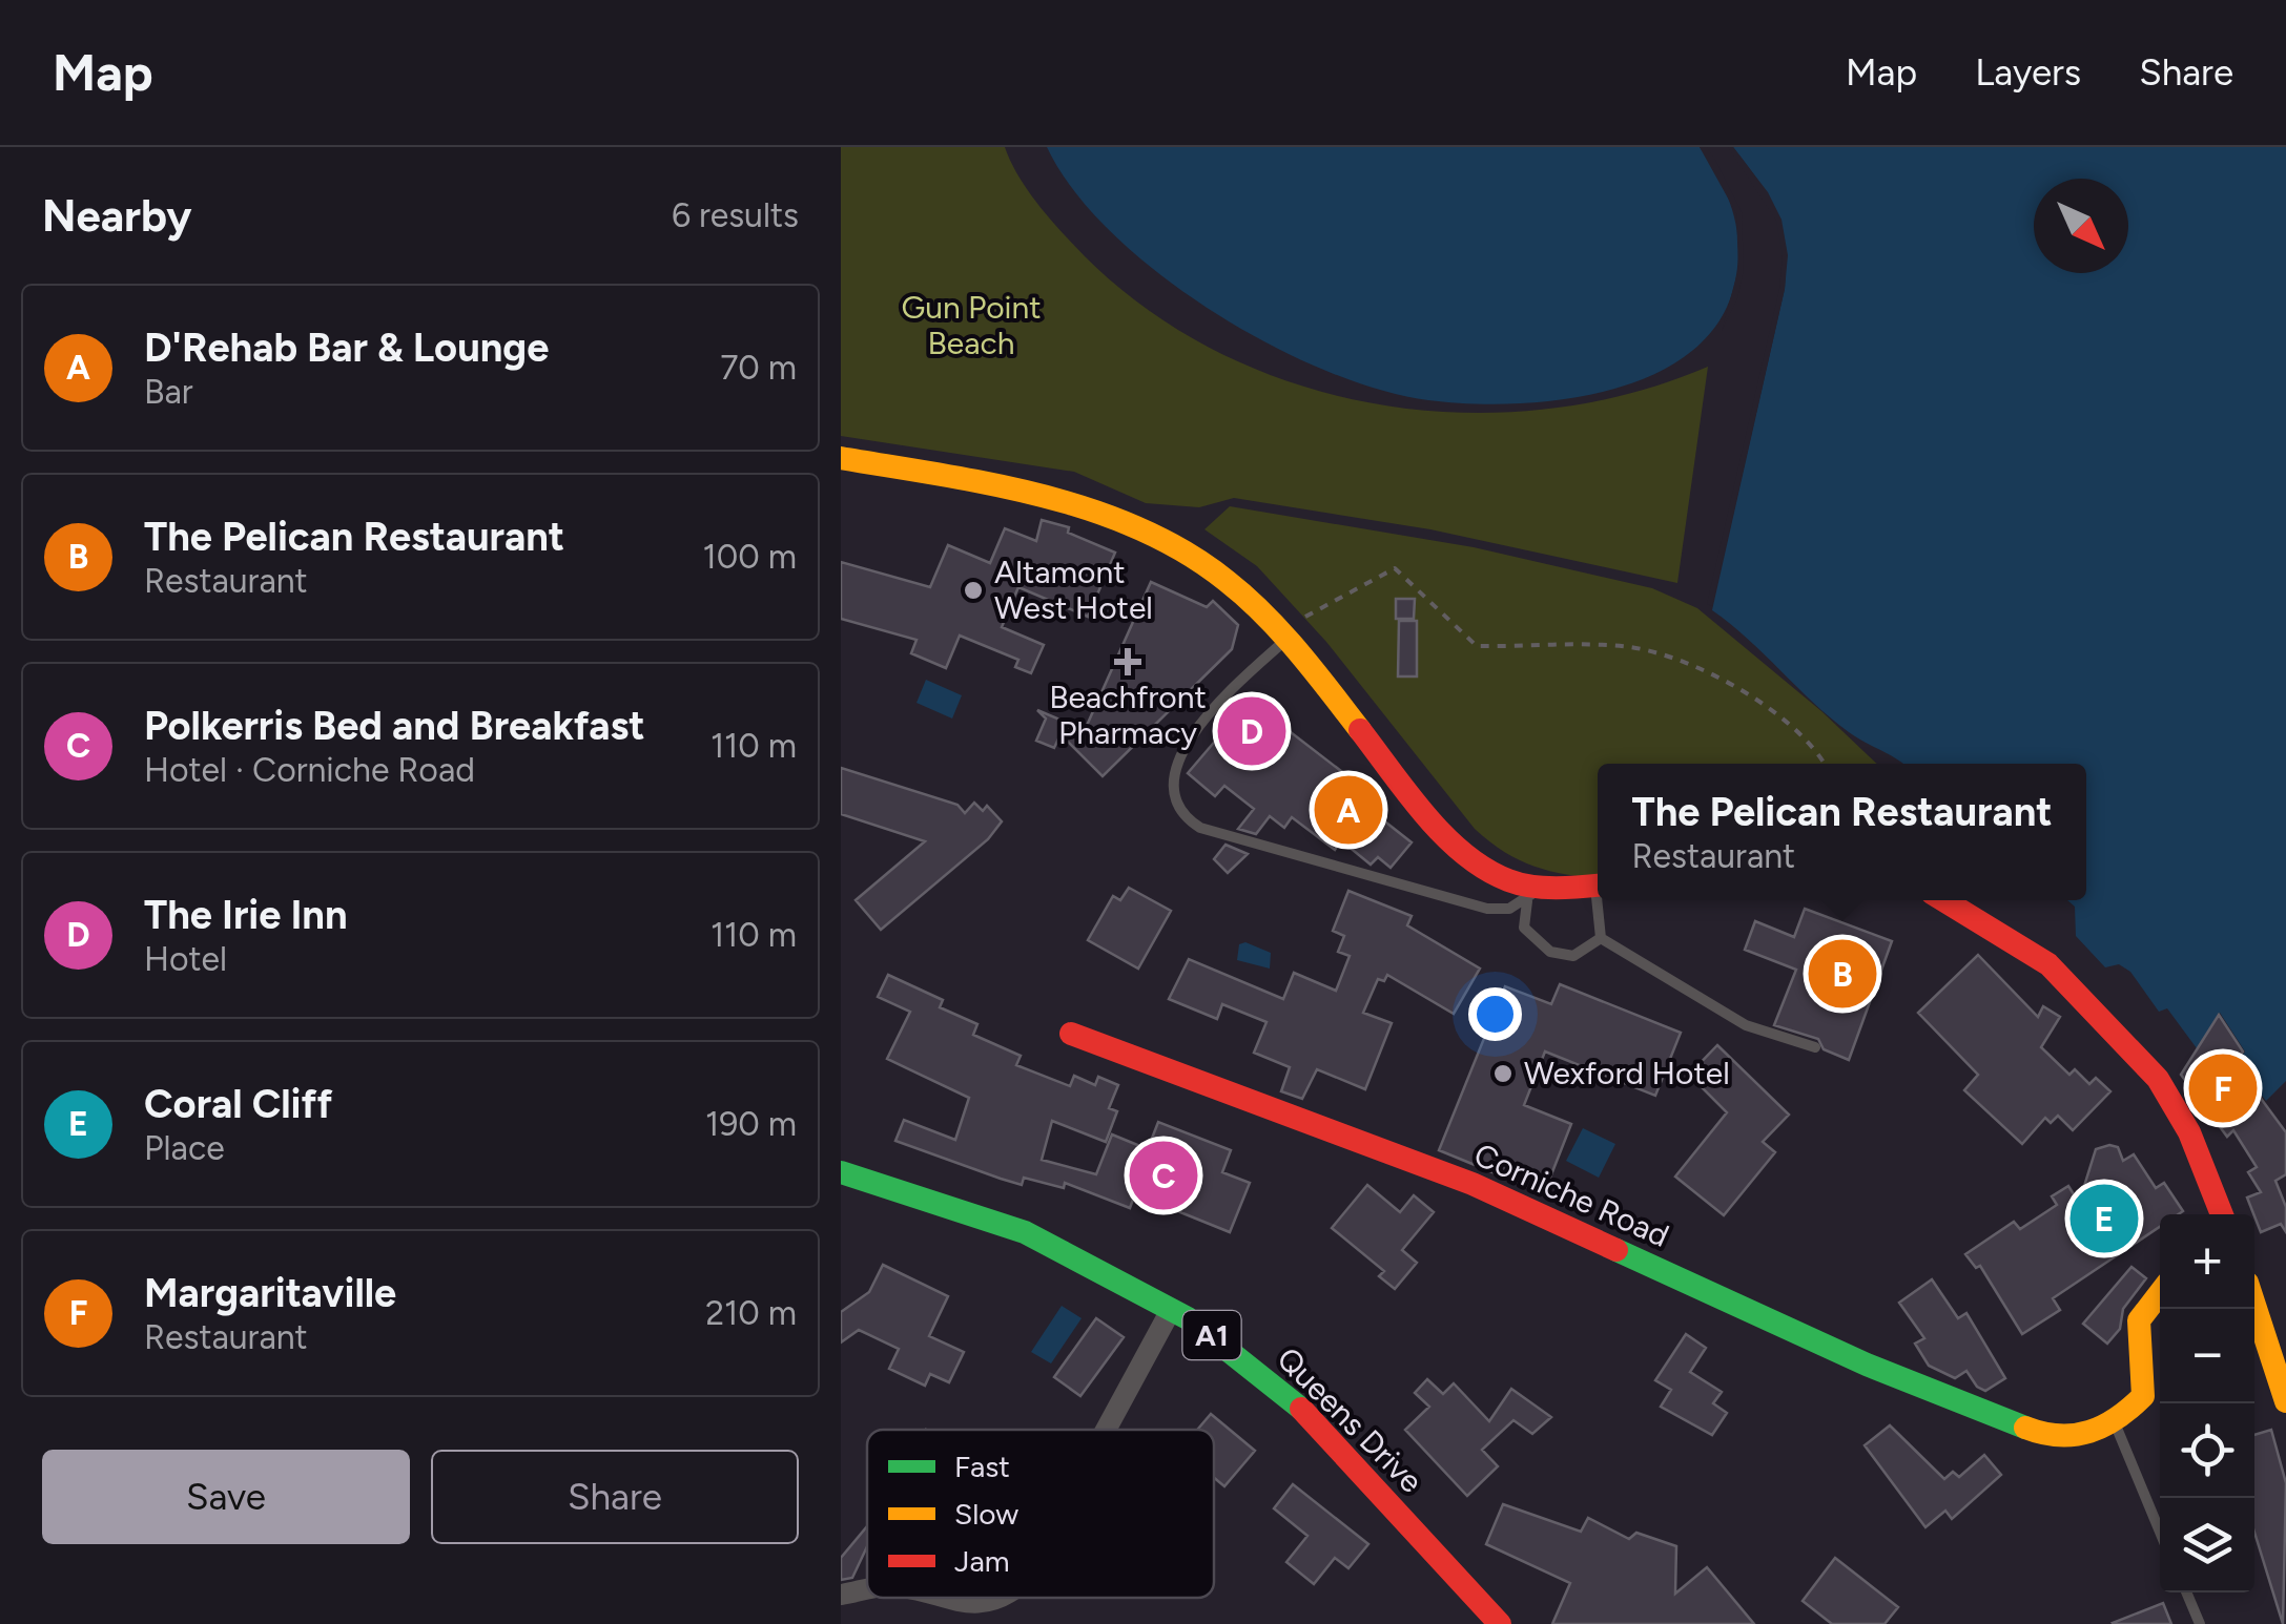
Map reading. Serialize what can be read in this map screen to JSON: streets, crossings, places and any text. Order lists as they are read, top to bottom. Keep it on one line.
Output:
{"streets":{"main road":["Corniche Road","A1","Queens Drive"]},"parks":["Gun Point Beach"],"places":{"other":["Altamont West Hotel","Wexford Hotel"],"health":["Beachfront Pharmacy"]},"legend":["Fast","Slow","Jam"],"north":"bottom right","page":{"header":"Map","nav":["Map","Layers","Share"],"heading":["Nearby","6 results"],"list":[{"mark":"A","name":"D'Rehab Bar & Lounge","note":"Bar","value":"70 m"},{"mark":"B","name":"The Pelican Restaurant","note":"Restaurant","value":"100 m"},{"mark":"C","name":"Polkerris Bed and Breakfast","note":"Hotel · Corniche Road","value":"110 m"},{"mark":"D","name":"The Irie Inn","note":"Hotel","value":"110 m"},{"mark":"E","name":"Coral Cliff","note":"Place","value":"190 m"},{"mark":"F","name":"Margaritaville","note":"Restaurant","value":"210 m"}],"pins":["D","A","B","F","C","E"],"popup":["The Pelican Restaurant","Restaurant"],"map_buttons":["+","−"],"buttons":["Save","Share"]}}
